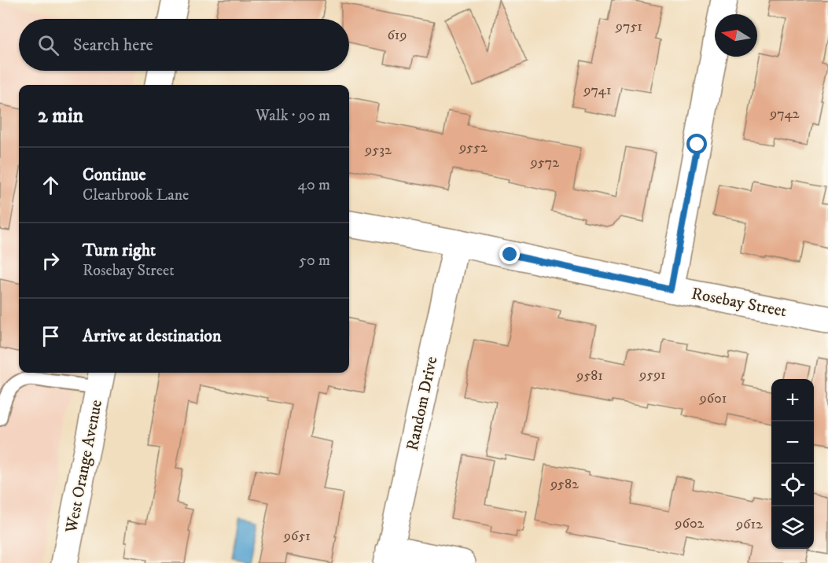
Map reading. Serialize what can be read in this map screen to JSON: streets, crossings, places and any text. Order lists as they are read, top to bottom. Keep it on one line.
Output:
{"streets":{"street":["Rosebay Street","Random Drive","West Orange Avenue"]},"crossings":[["Rosebay Street","Random Drive"]],"house_numbers":["9751","619","9741","9742","9552","9532","9572","9591","9581","9601","9582","9602","9612","9651"],"north":"left","page":{"search":"Search here","heading":["2 min","Walk · 90 m"],"list":[["Continue","Clearbrook Lane","40 m"],["Turn right","Rosebay Street","50 m"],"Arrive at destination"],"map_buttons":["+","−"]}}
